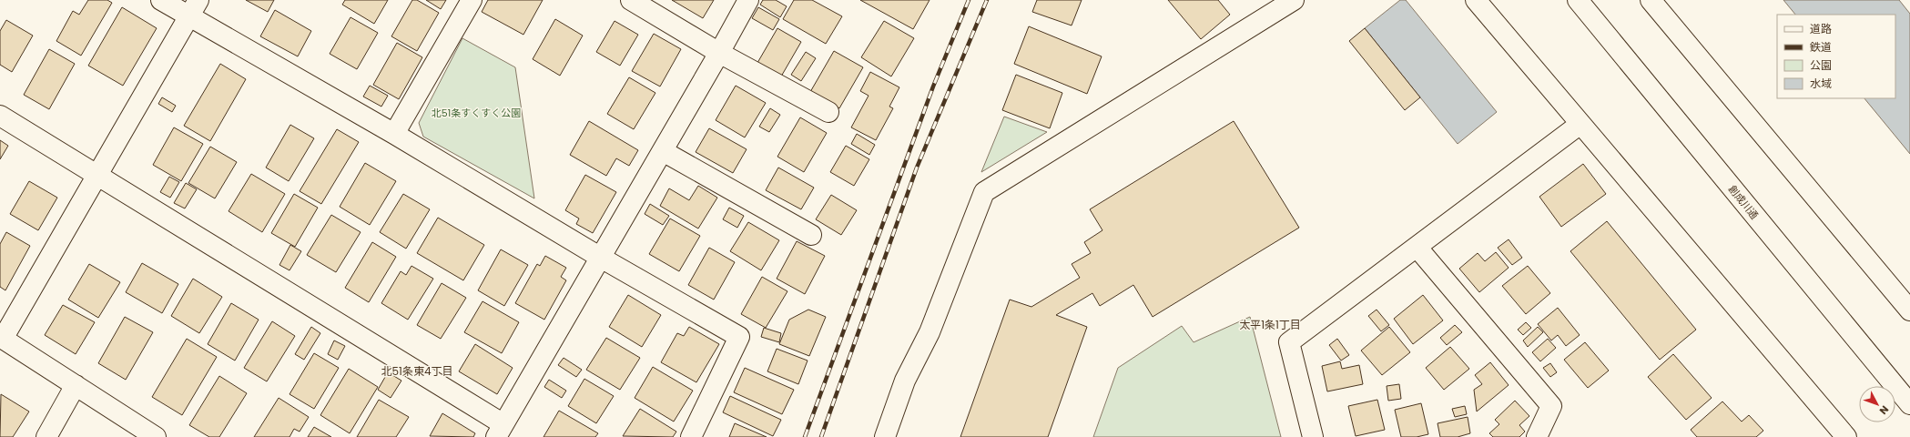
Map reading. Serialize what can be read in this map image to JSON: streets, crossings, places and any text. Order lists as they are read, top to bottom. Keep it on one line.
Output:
{"streets":{"main road":["創成川通"]},"districts":["太平1条1丁目","北51条東4丁目"],"parks":["北51条すくすく公園"],"legend":["道路","鉄道","公園","水域"],"north":"bottom right"}
